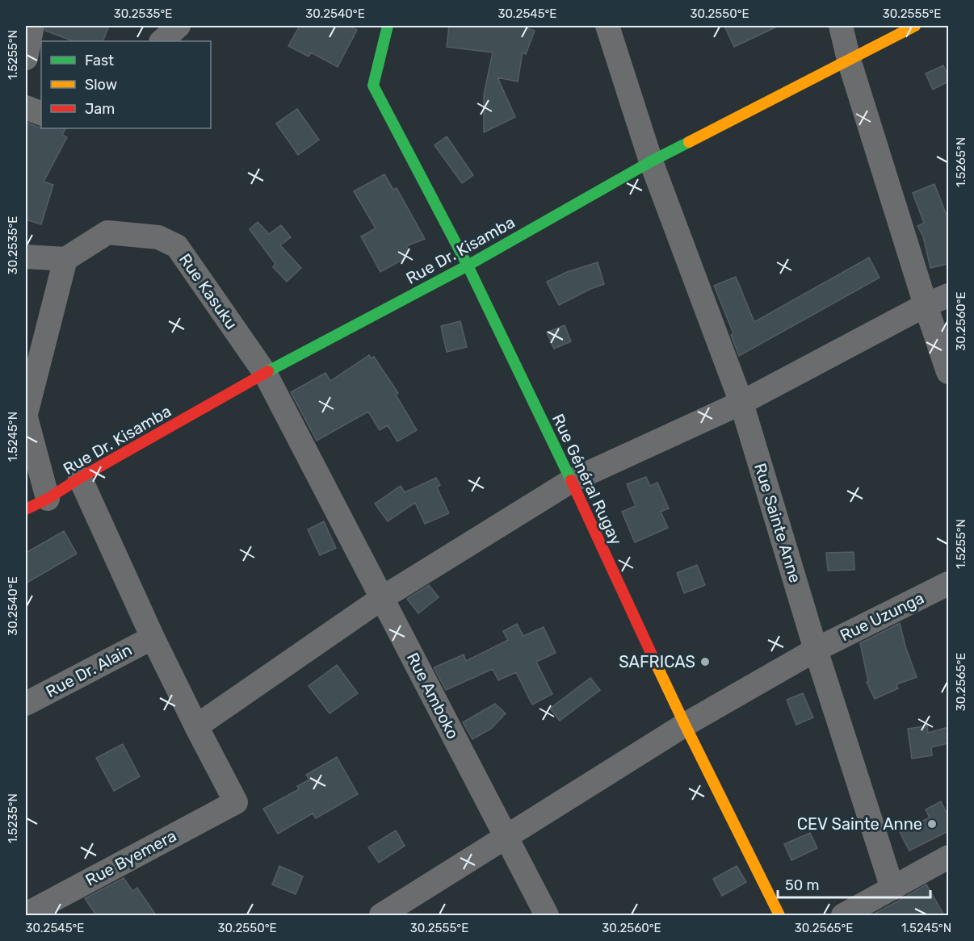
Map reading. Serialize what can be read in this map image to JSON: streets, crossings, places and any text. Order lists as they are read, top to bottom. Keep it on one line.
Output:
{"streets":{"street":["Rue Dr. Kisamba","Rue Kasuku","Rue Général Rugay","Rue Sainte Anne","Rue Uzunga","Rue Dr. Alain","Rue Amboko","Rue Byemera"]},"crossings":[["Rue Dr. Kisamba","Rue Kasuku"],["Rue Dr. Kisamba","Rue Général Rugay"],["Rue Dr. Kisamba","Rue Sainte Anne"],["Rue Dr. Kisamba","Rue Amboko"],["Rue Kasuku","Rue Amboko"],["Rue Général Rugay","Rue Uzunga"],["Rue Sainte Anne","Rue Uzunga"],["Rue Uzunga","Rue Amboko"]],"places":["SAFRICAS","CEV Sainte Anne"],"legend":["Fast","Slow","Jam"],"scale_bar":"50 m","coordinates":["30.2535°E","30.2540°E","30.2545°E","30.2550°E","30.2555°E","1.5255°N","1.5265°N","30.2560°E","1.5245°N","30.2565°E","1.5235°N"]}
